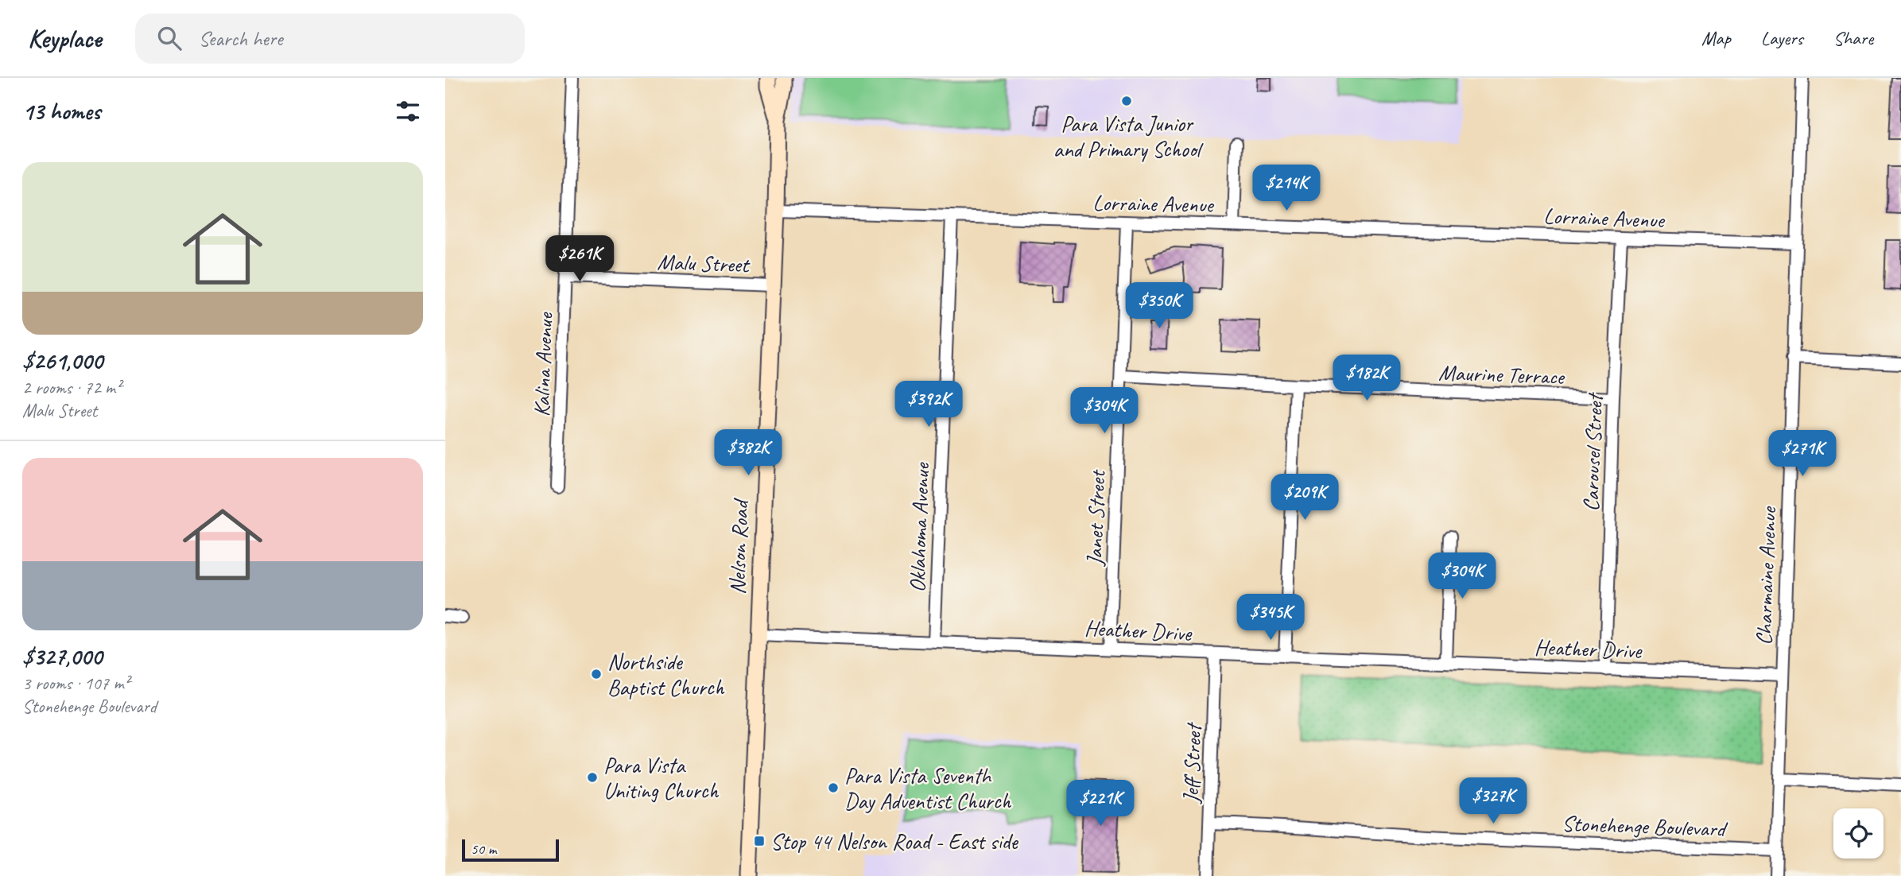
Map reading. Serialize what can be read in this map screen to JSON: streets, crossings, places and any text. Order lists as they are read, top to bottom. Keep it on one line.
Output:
{"streets":{"main road":["Nelson Road"],"street":["Lorraine Avenue","Malu Street","Kalina Avenue","Maurine Terrace","Carousel Street","Janet Street","Oklahoma Avenue","Charmaine Avenue","Heather Drive","Jeff Street","Stonehenge Boulevard"]},"crossings":[["Lorraine Avenue","Carousel Street"],["Lorraine Avenue","Janet Street"],["Lorraine Avenue","Oklahoma Avenue"],["Lorraine Avenue","Nelson Road"],["Lorraine Avenue","Charmaine Avenue"],["Malu Street","Kalina Avenue"],["Malu Street","Nelson Road"],["Maurine Terrace","Carousel Street"],["Maurine Terrace","Janet Street"],["Carousel Street","Heather Drive"],["Janet Street","Heather Drive"],["Oklahoma Avenue","Heather Drive"],["Nelson Road","Heather Drive"],["Charmaine Avenue","Heather Drive"],["Charmaine Avenue","Stonehenge Boulevard"],["Heather Drive","Jeff Street"],["Jeff Street","Stonehenge Boulevard"]],"places":{"other":["Para Vista Junior and Primary School","Northside Baptist Church","Para Vista Uniting Church","Para Vista Seventh Day Adventist Church"],"transit":["Stop 44 Nelson Road - East side"]},"scale_bar":"50 m","page":{"header":"Keyplace","search":"Search here","nav":["Map","Layers","Share"],"heading":"13 homes","list":[{"name":"$261,000","note":"2 rooms · 72 m² · Malu Street"},{"name":"$327,000","note":"3 rooms · 107 m² · Stonehenge Boulevard"}],"price":["$214K","$261K","$350K","$182K","$392K","$304K","$382K","$271K","$209K","$304K","$345K","$327K","$221K"],"scale":"50 m"}}
